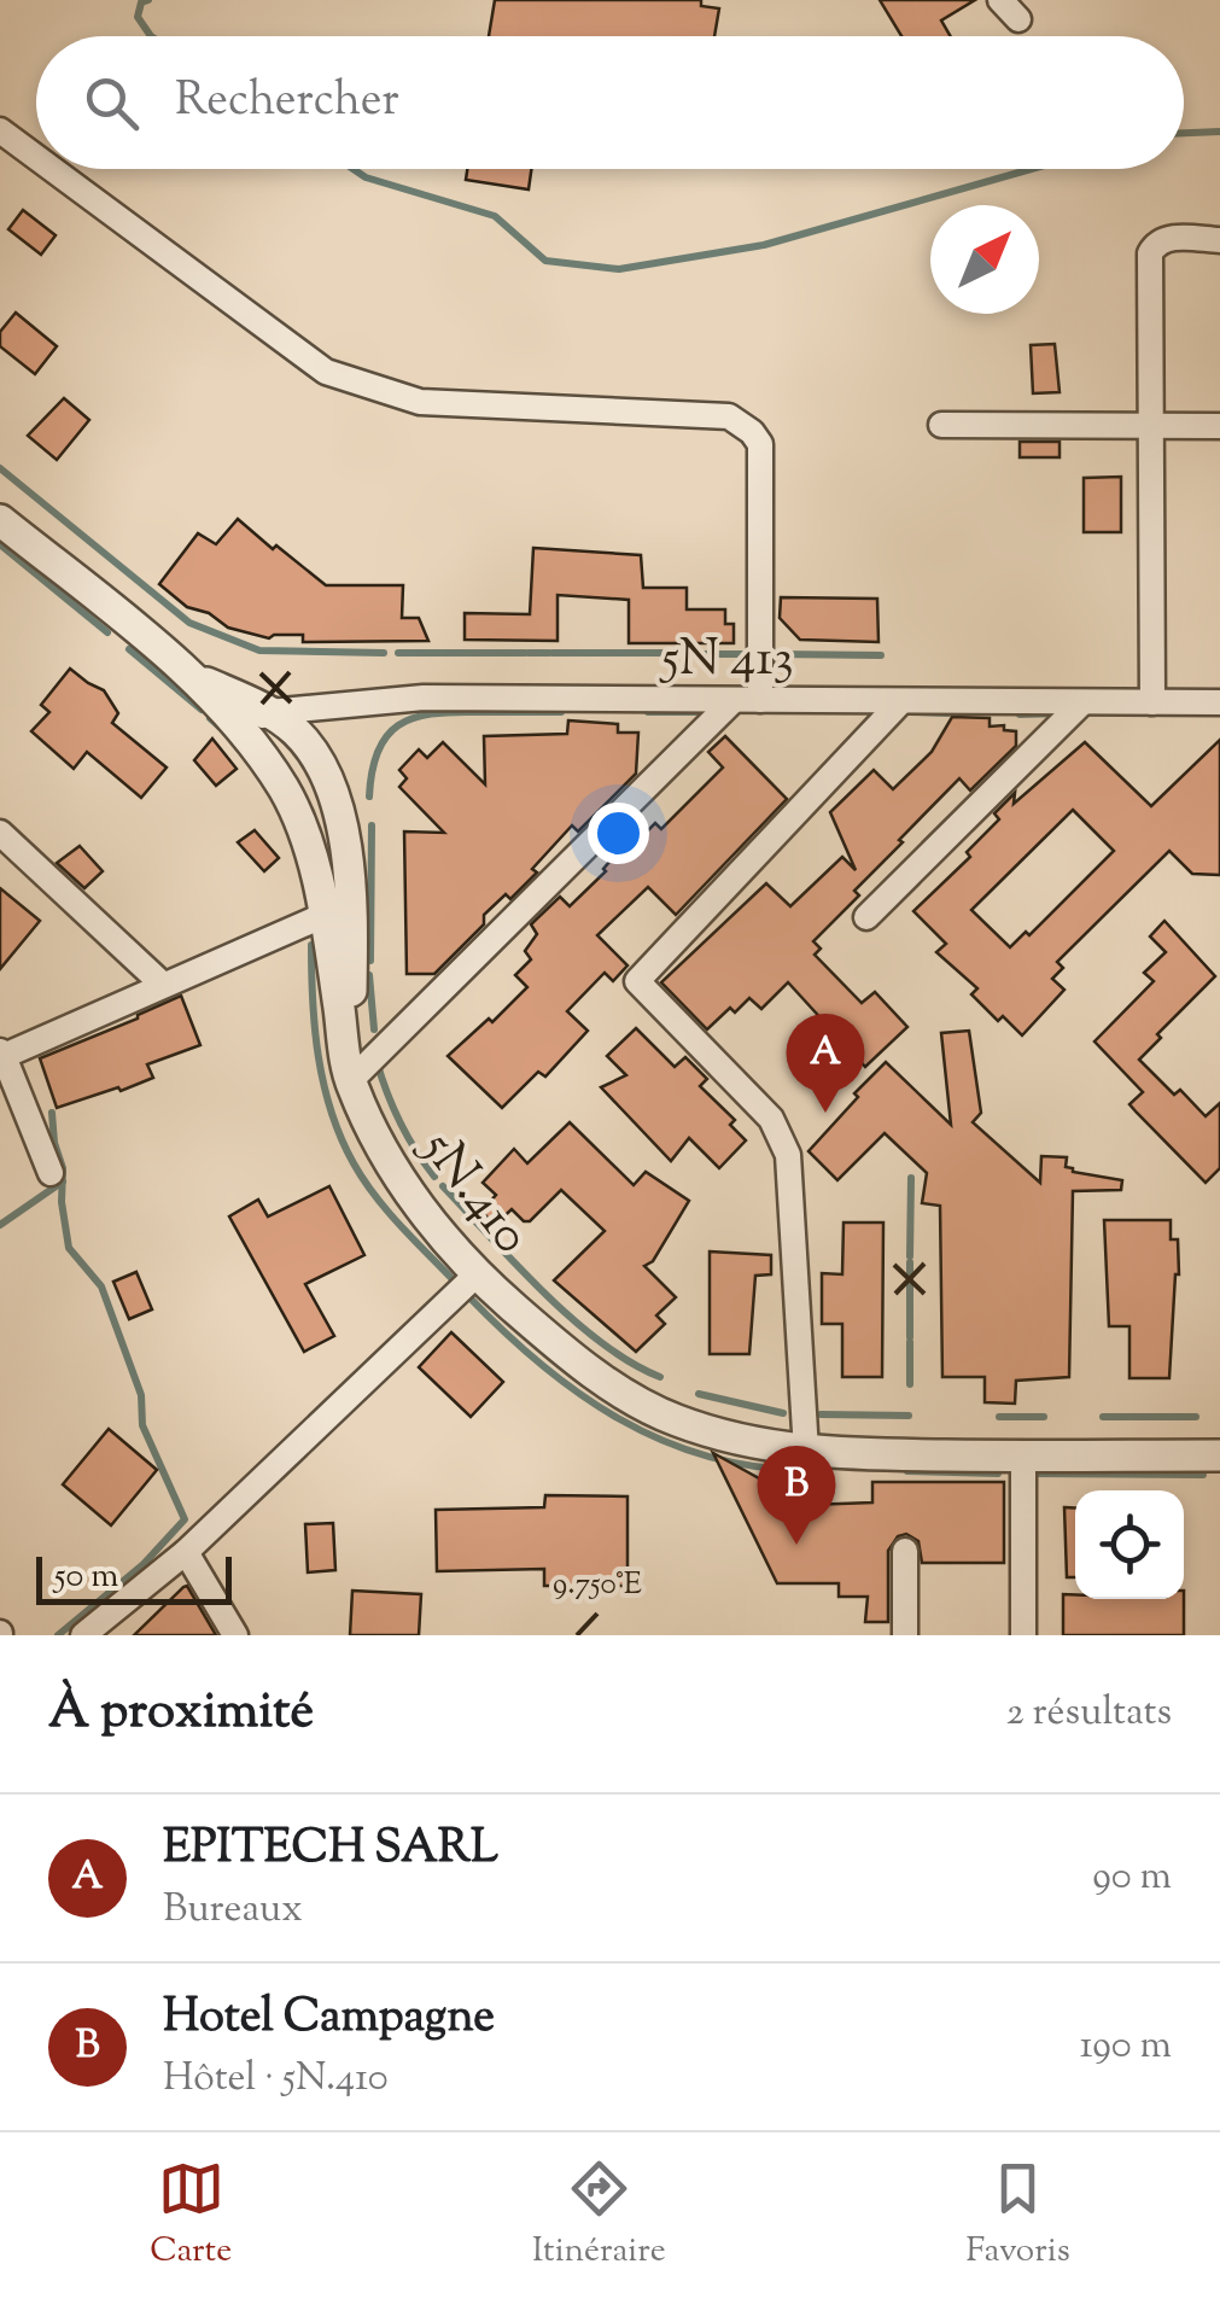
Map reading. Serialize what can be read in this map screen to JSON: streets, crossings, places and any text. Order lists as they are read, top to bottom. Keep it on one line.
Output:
{"streets":{"street":["5N 413","5N.410"]},"crossings":[["5N 413","5N.410"]],"scale_bar":"50 m","north":"top right","page":{"search":"Rechercher","pins":["A","B"],"scale":"50 m","heading":["À proximité","2 résultats"],"list":[{"mark":"A","name":"EPITECH SARL","note":"Bureaux","value":"90 m"},{"mark":"B","name":"Hotel Campagne","note":"Hôtel · 5N.410","value":"190 m"}],"nav":["Carte","Itinéraire","Favoris"]},"coordinates":["9.750°E"]}
